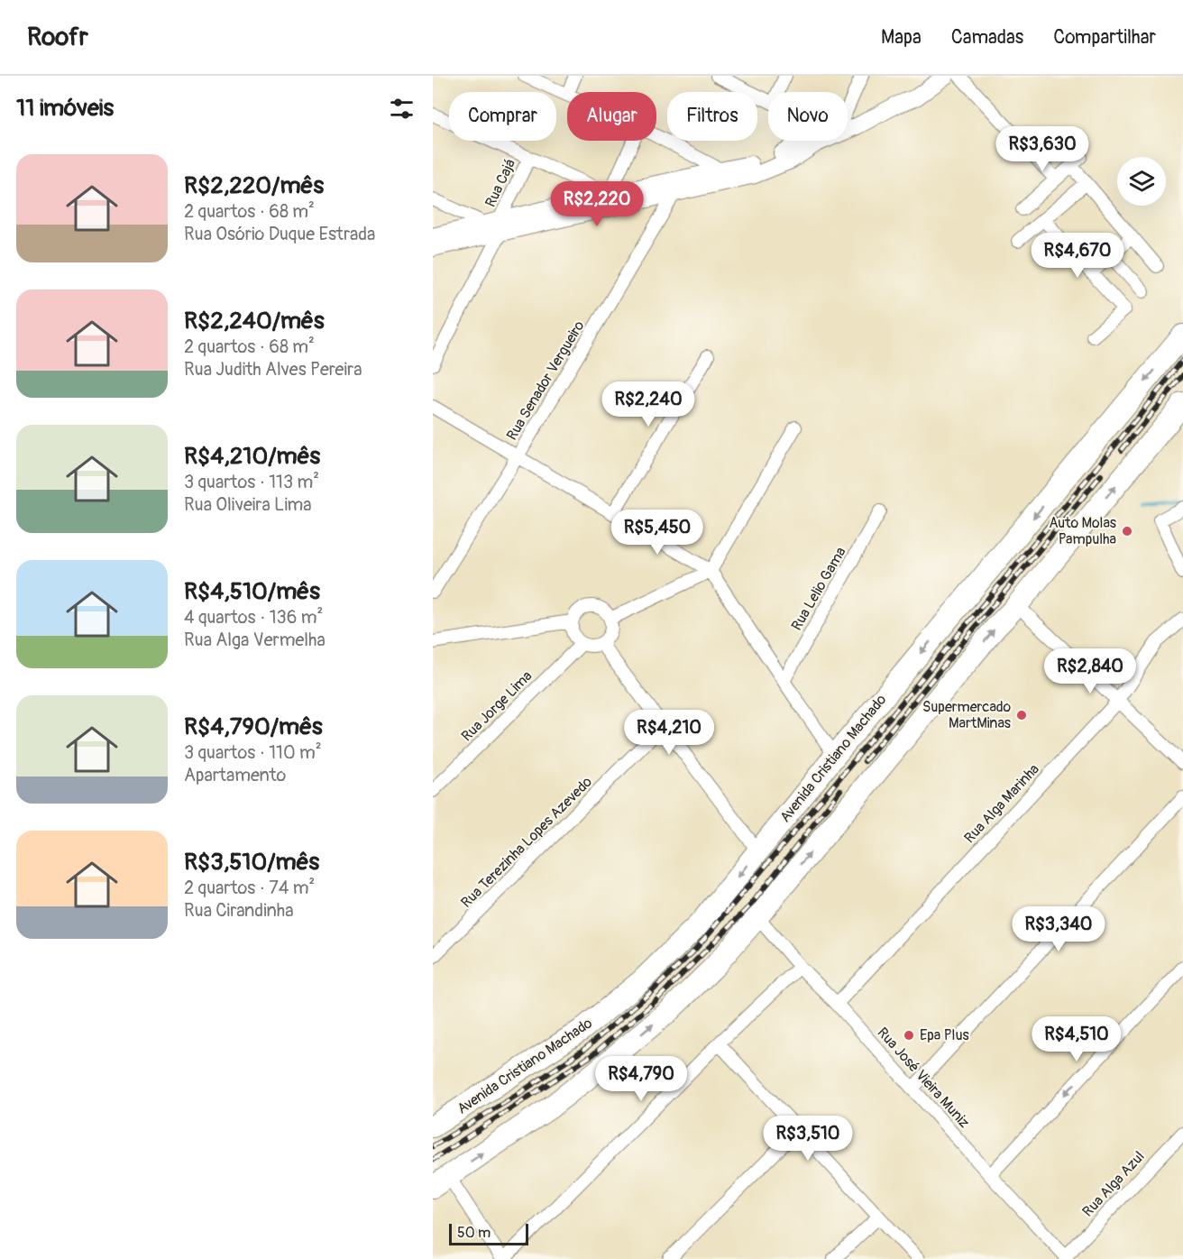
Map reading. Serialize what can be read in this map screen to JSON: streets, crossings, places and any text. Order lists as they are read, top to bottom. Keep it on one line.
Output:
{"streets":{"highway":["Avenida Cristiano Machado"],"street":["Rua Cajá","Rua Senador Vergueiro","Rua Lelio Gama","Rua Jorge Lima","Rua Alga Marinha","Rua Terezinha Lopes Azevedo","Rua José Vieira Muniz","Rua Alga Azul"]},"crossings":[["Rua Alga Marinha","Rua José Vieira Muniz"],["Rua José Vieira Muniz","Rua Alga Azul"]],"places":["Auto Molas Pampulha","Supermercado MartMinas","Epa Plus"],"scale_bar":"50 m","page":{"header":"Roofr","nav":["Mapa","Camadas","Compartilhar"],"heading":"11 imóveis","chip":["Comprar","Alugar","Filtros","Novo"],"price":["R$3,630","R$2,220","R$4,670","R$2,240","R$5,450","R$2,840","R$4,210","R$3,340","R$4,510","R$4,790","R$3,510"],"list":[{"name":"R$2,220/mês","note":"2 quartos · 68 m² · Rua Osório Duque Estrada"},{"name":"R$2,240/mês","note":"2 quartos · 68 m² · Rua Judith Alves Pereira"},{"name":"R$4,210/mês","note":"3 quartos · 113 m² · Rua Oliveira Lima"},{"name":"R$4,510/mês","note":"4 quartos · 136 m² · Rua Alga Vermelha"},{"name":"R$4,790/mês","note":"3 quartos · 110 m² · Apartamento"},{"name":"R$3,510/mês","note":"2 quartos · 74 m² · Rua Cirandinha"}],"scale":"50 m"}}
